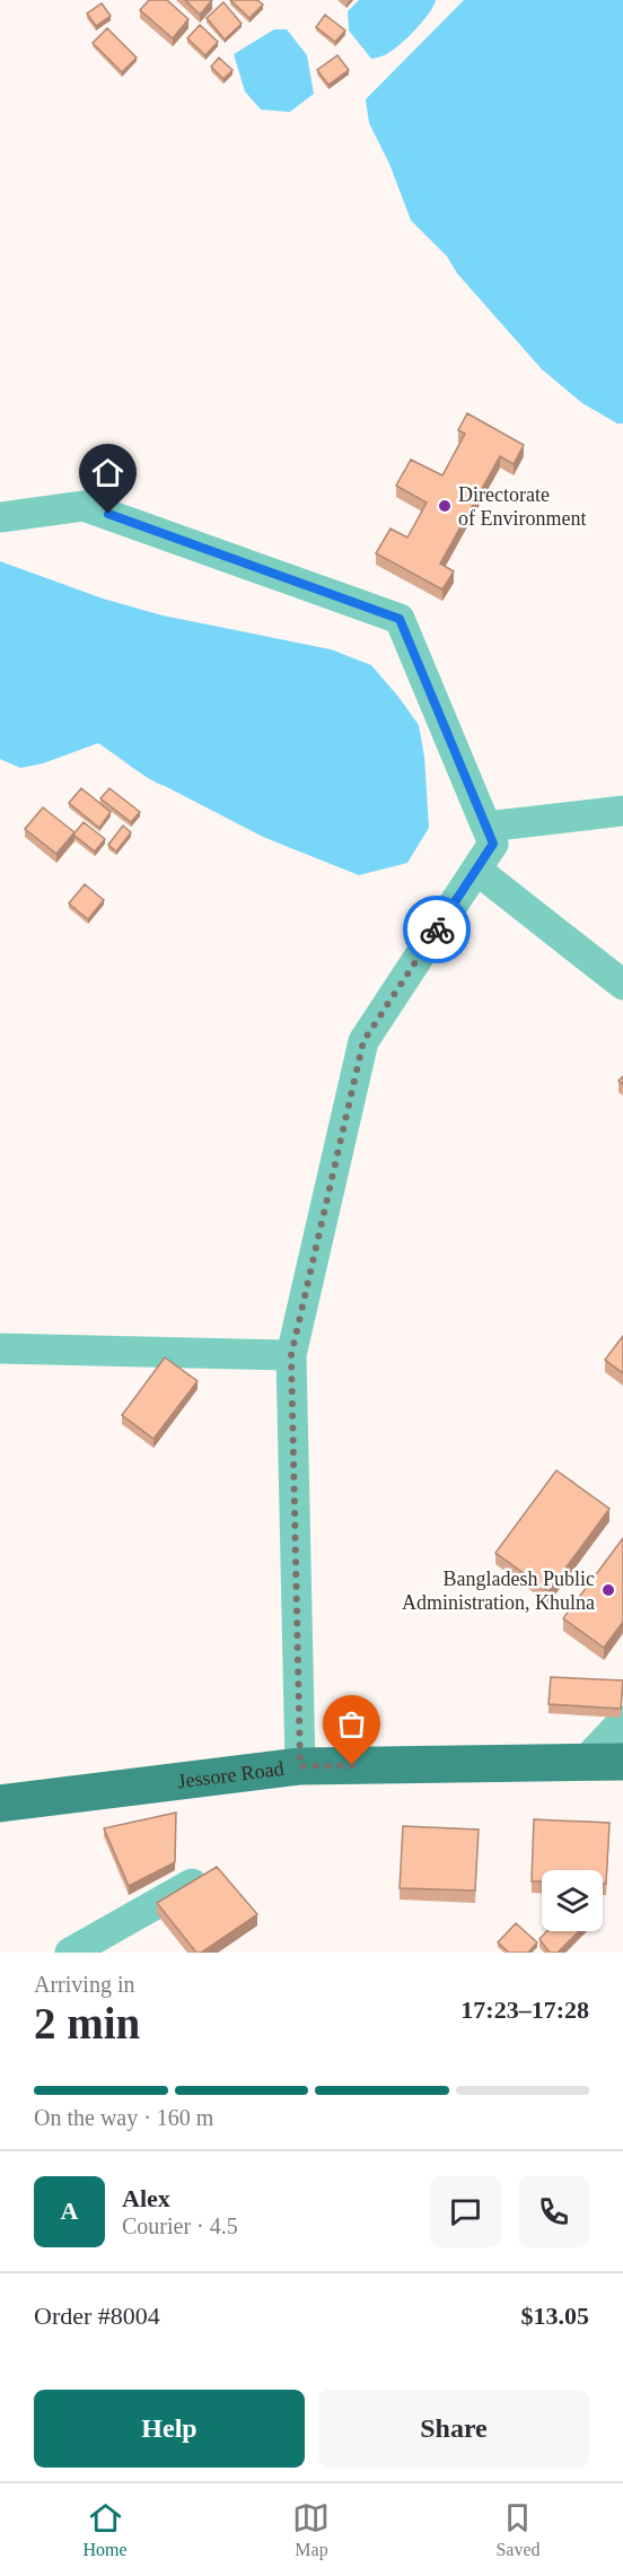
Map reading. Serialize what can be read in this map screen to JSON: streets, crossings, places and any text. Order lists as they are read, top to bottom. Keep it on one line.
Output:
{"streets":{"highway":["Jessore Road"]},"places":["Directorate of Environment","Bangladesh Public Administration, Khulna"],"page":{"heading":["2 min","Arriving in","17:23–17:28"],"panel":["Alex","Courier · 4.5","Order #8004","$13.05"],"bar":"On the way · 160 m","round":"A","buttons":["Help","Share"],"tabs":["Home","Map","Saved"]}}
